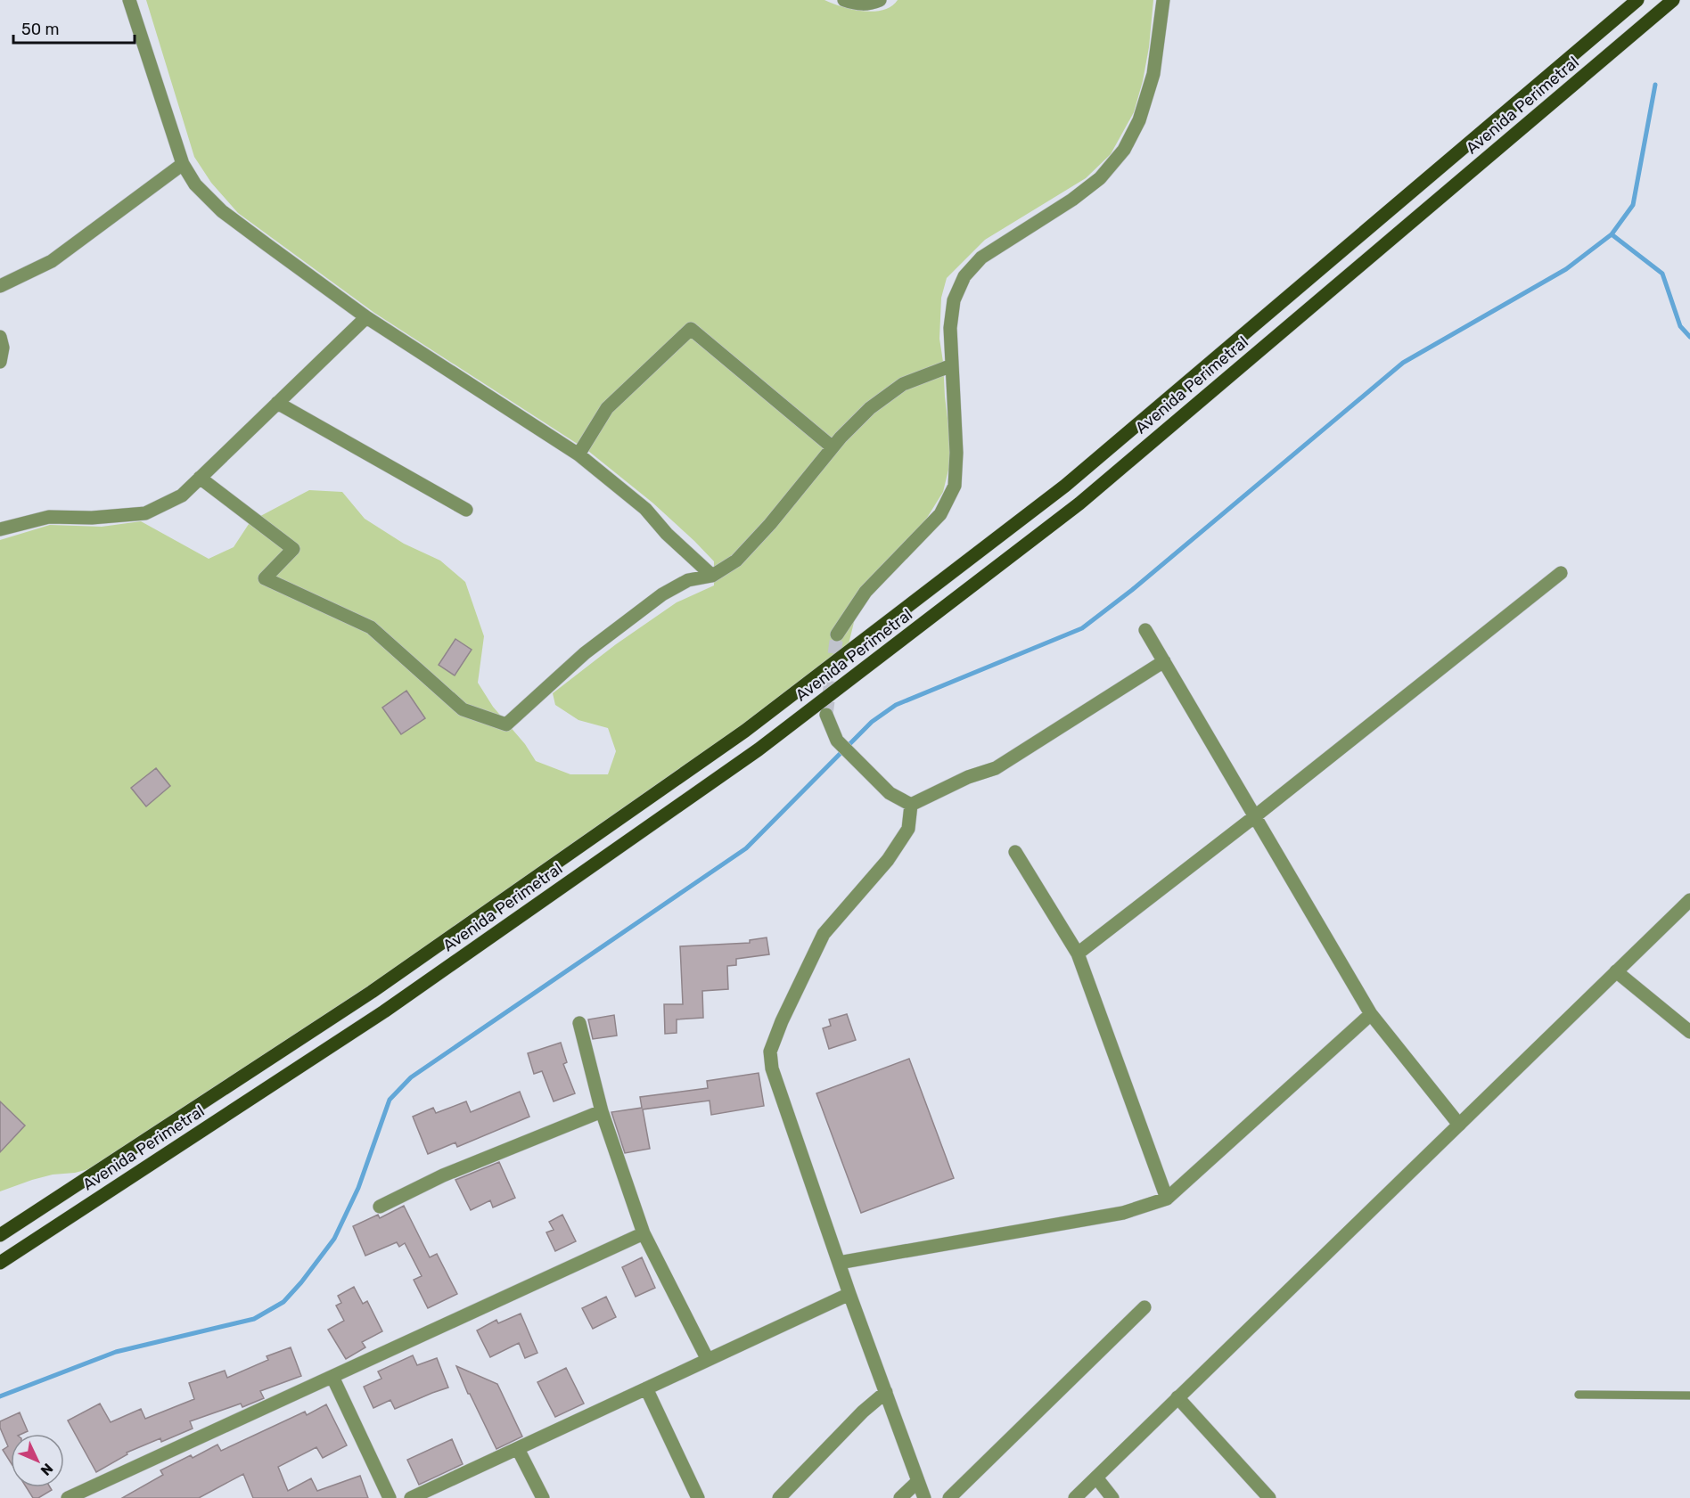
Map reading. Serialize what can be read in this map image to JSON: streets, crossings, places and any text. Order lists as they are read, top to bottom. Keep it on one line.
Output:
{"streets":{"main road":["Avenida Perimetral"]},"scale_bar":"50 m","north":"bottom right"}
